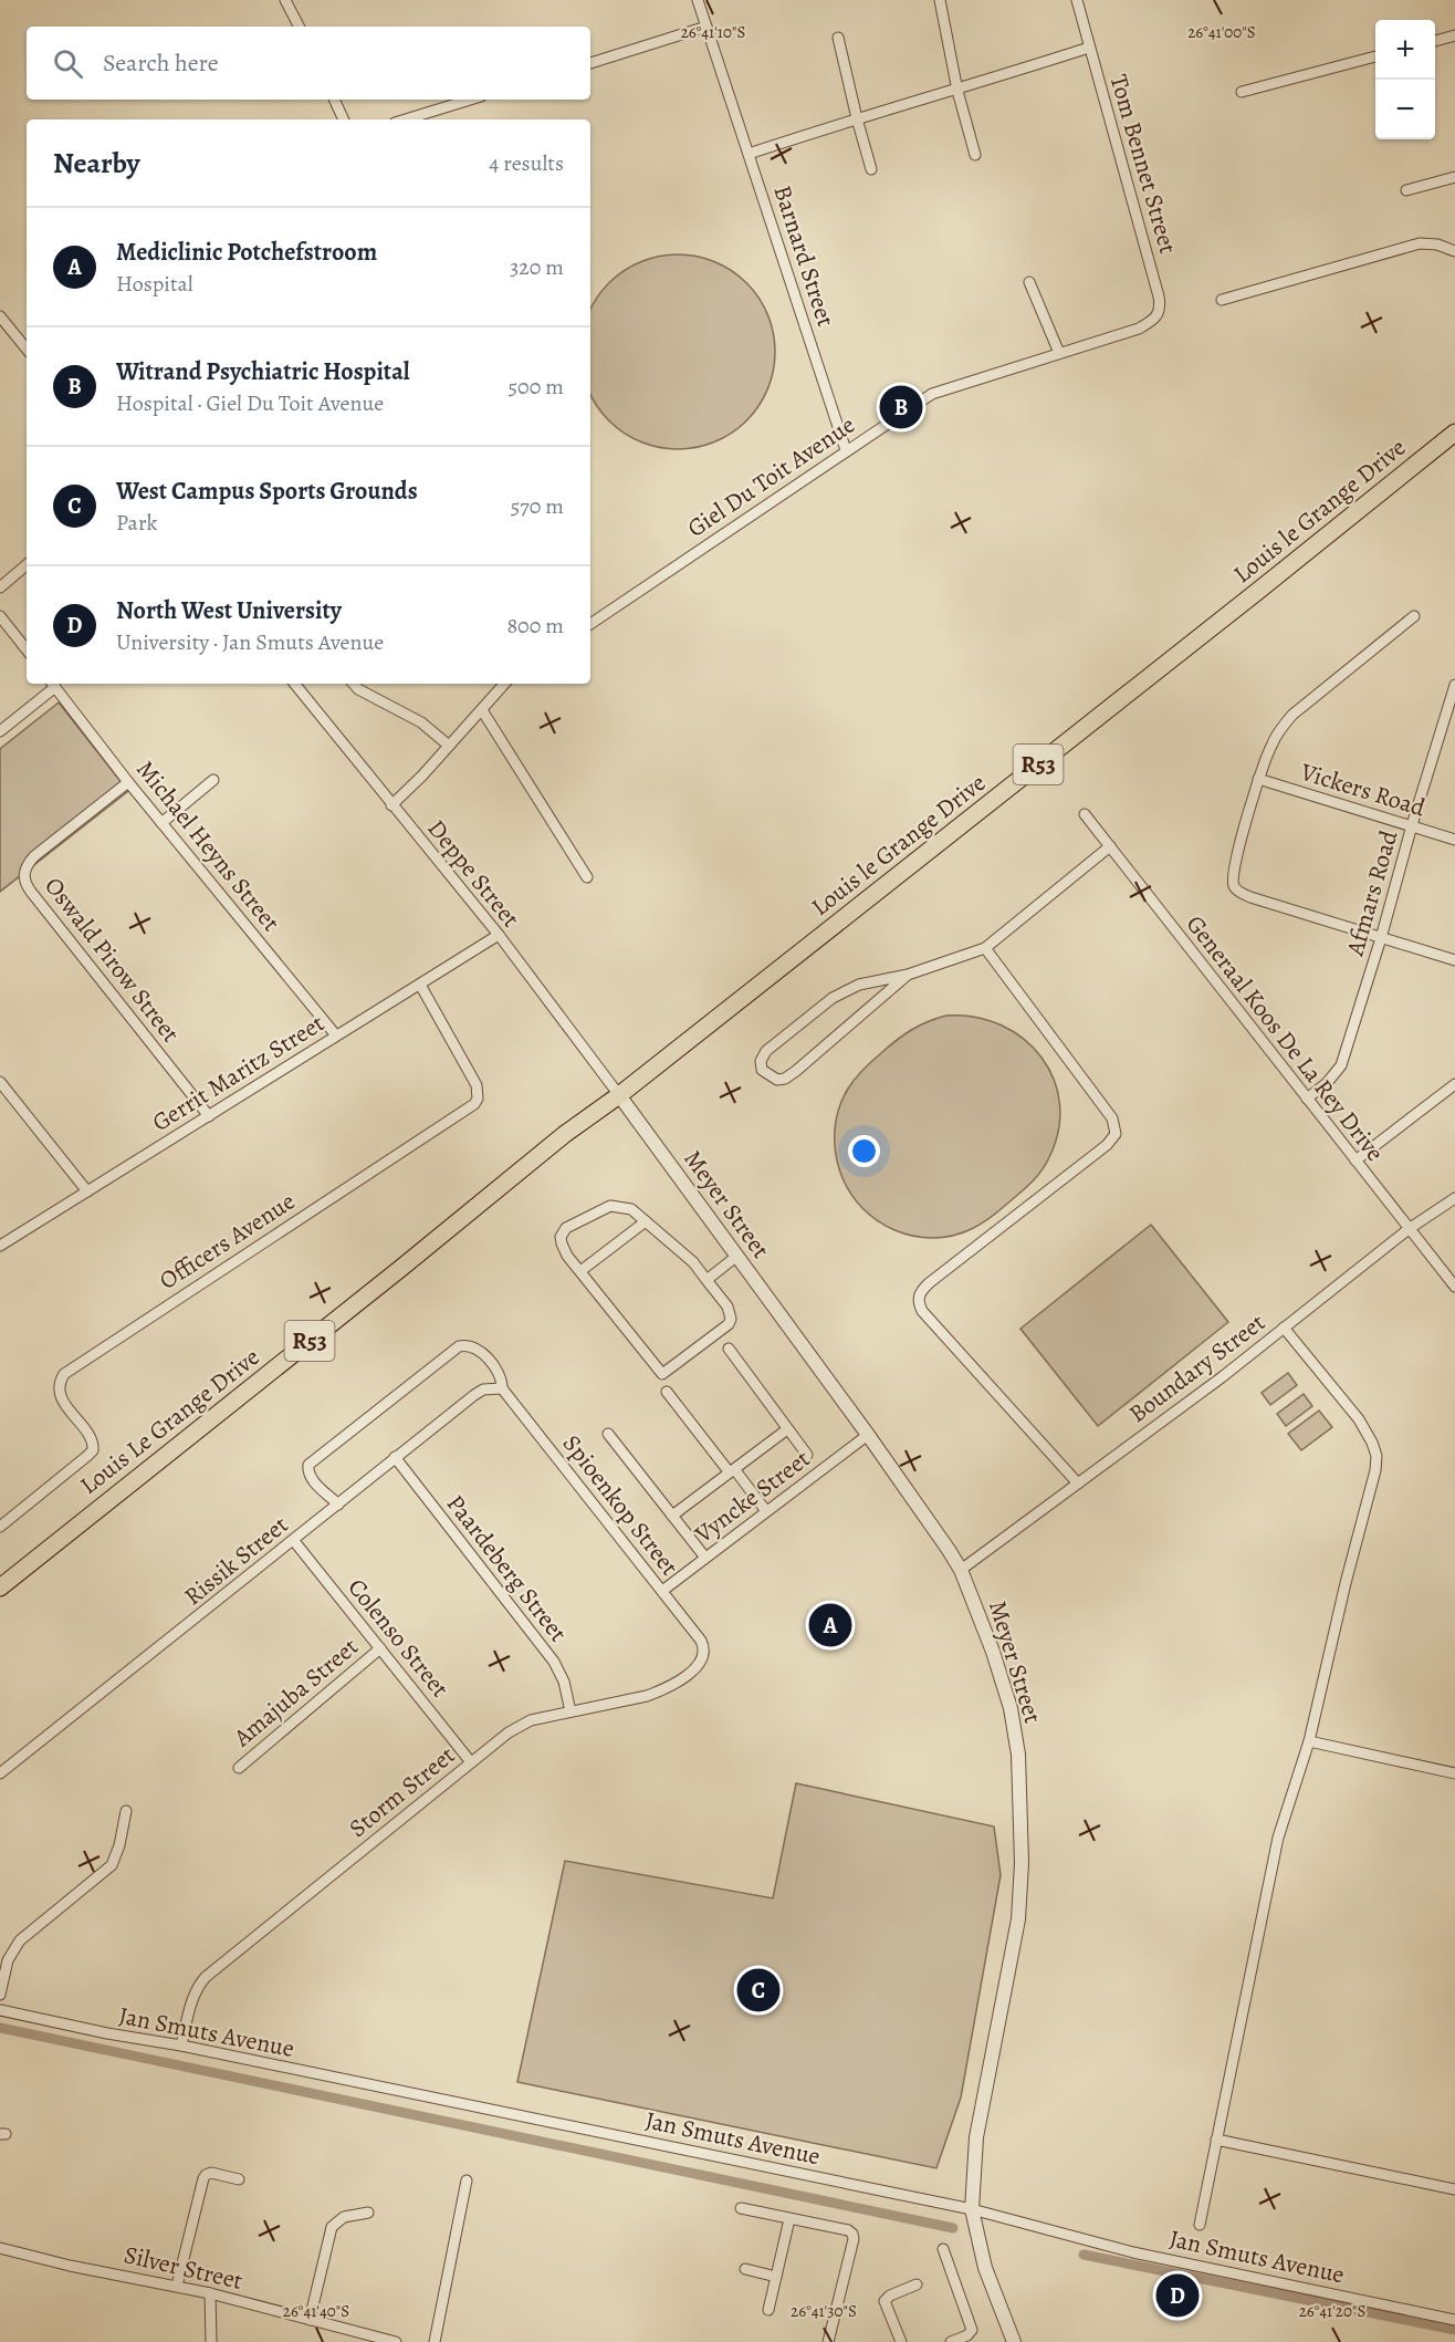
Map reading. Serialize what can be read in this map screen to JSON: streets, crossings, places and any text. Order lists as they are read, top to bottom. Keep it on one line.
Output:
{"streets":{"main road":["Louis le Grange Drive","R53","Louis Le Grange Drive"],"street":["Tom Bennet Street","Barnard Street","Giel Du Toit Avenue","Vickers Road","Michael Heyns Street","Deppe Street","Afmars Road","Oswald Pirow Street","Generaal Koos De La Rey Drive","Gerrit Maritz Street","Meyer Street","Officers Avenue","Boundary Street","Vyncke Street","Spioenkop Street","Rissik Street","Paardeberg Street","Colenso Street","Amajuba Street","Storm Street","Jan Smuts Avenue","Silver Street"]},"crossings":[["Tom Bennet Street","Giel Du Toit Avenue"],["Barnard Street","Giel Du Toit Avenue"],["Louis le Grange Drive","Deppe Street"],["Louis le Grange Drive","Meyer Street"],["Louis le Grange Drive","Louis Le Grange Drive"],["Vickers Road","Afmars Road"],["Michael Heyns Street","Oswald Pirow Street"],["Michael Heyns Street","Gerrit Maritz Street"],["Deppe Street","Gerrit Maritz Street"],["Deppe Street","Meyer Street"],["Deppe Street","Louis Le Grange Drive"],["Afmars Road","Generaal Koos De La Rey Drive"],["Oswald Pirow Street","Gerrit Maritz Street"],["Generaal Koos De La Rey Drive","Boundary Street"],["Gerrit Maritz Street","Officers Avenue"],["Meyer Street","Boundary Street"],["Meyer Street","Louis Le Grange Drive"],["Meyer Street","Vyncke Street"],["Meyer Street","Jan Smuts Avenue"],["Vyncke Street","Spioenkop Street"],["Spioenkop Street","Rissik Street"],["Spioenkop Street","Storm Street"],["Rissik Street","Paardeberg Street"],["Rissik Street","Colenso Street"],["Paardeberg Street","Storm Street"],["Colenso Street","Amajuba Street"],["Colenso Street","Storm Street"],["Storm Street","Jan Smuts Avenue"]],"page":{"map_buttons":["+","−"],"search":"Search here","heading":["Nearby","4 results"],"list":[{"mark":"A","name":"Mediclinic Potchefstroom","note":"Hospital","value":"320 m"},{"mark":"B","name":"Witrand Psychiatric Hospital","note":"Hospital · Giel Du Toit Avenue","value":"500 m"},{"mark":"C","name":"West Campus Sports Grounds","note":"Park","value":"570 m"},{"mark":"D","name":"North West University","note":"University · Jan Smuts Avenue","value":"800 m"}],"pins":["B","A","C","D"]},"coordinates":["26°41'10\"S","26°41'00\"S","26°41'40\"S","26°41'30\"S","26°41'20\"S"]}
